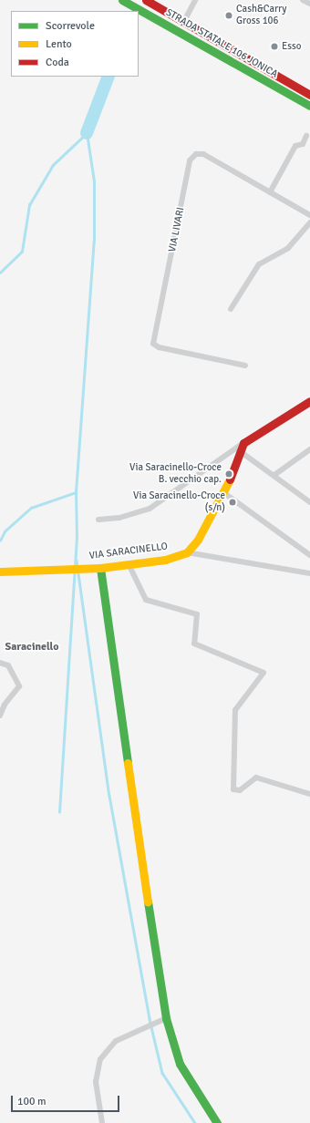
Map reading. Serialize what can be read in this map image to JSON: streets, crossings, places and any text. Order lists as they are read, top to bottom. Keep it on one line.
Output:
{"streets":{"main road":["STRADA STATALE 106 JONICA","VIA SARACINELLO"],"street":["VIA LIVARI"]},"districts":["Saracinello"],"places":["Cash&Carry Gross 106","Esso","Via Saracinello-Croce B. vecchio cap.","Via Saracinello-Croce (s/n)"],"legend":["Scorrevole","Lento","Coda"],"scale_bar":"100 m"}
